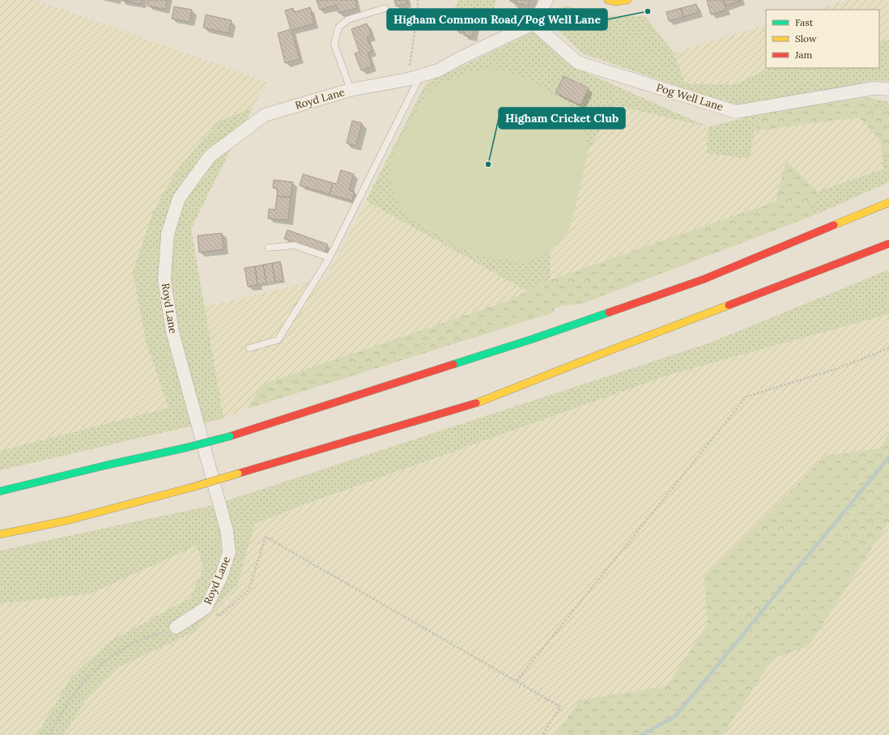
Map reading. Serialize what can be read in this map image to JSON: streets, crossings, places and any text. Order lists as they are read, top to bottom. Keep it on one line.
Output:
{"streets":{"street":["Pog Well Lane","Royd Lane"]},"crossings":[["Pog Well Lane","Royd Lane"]],"places":["Higham Common Road/Pog Well Lane","Higham Cricket Club"],"legend":["Fast","Slow","Jam"]}
